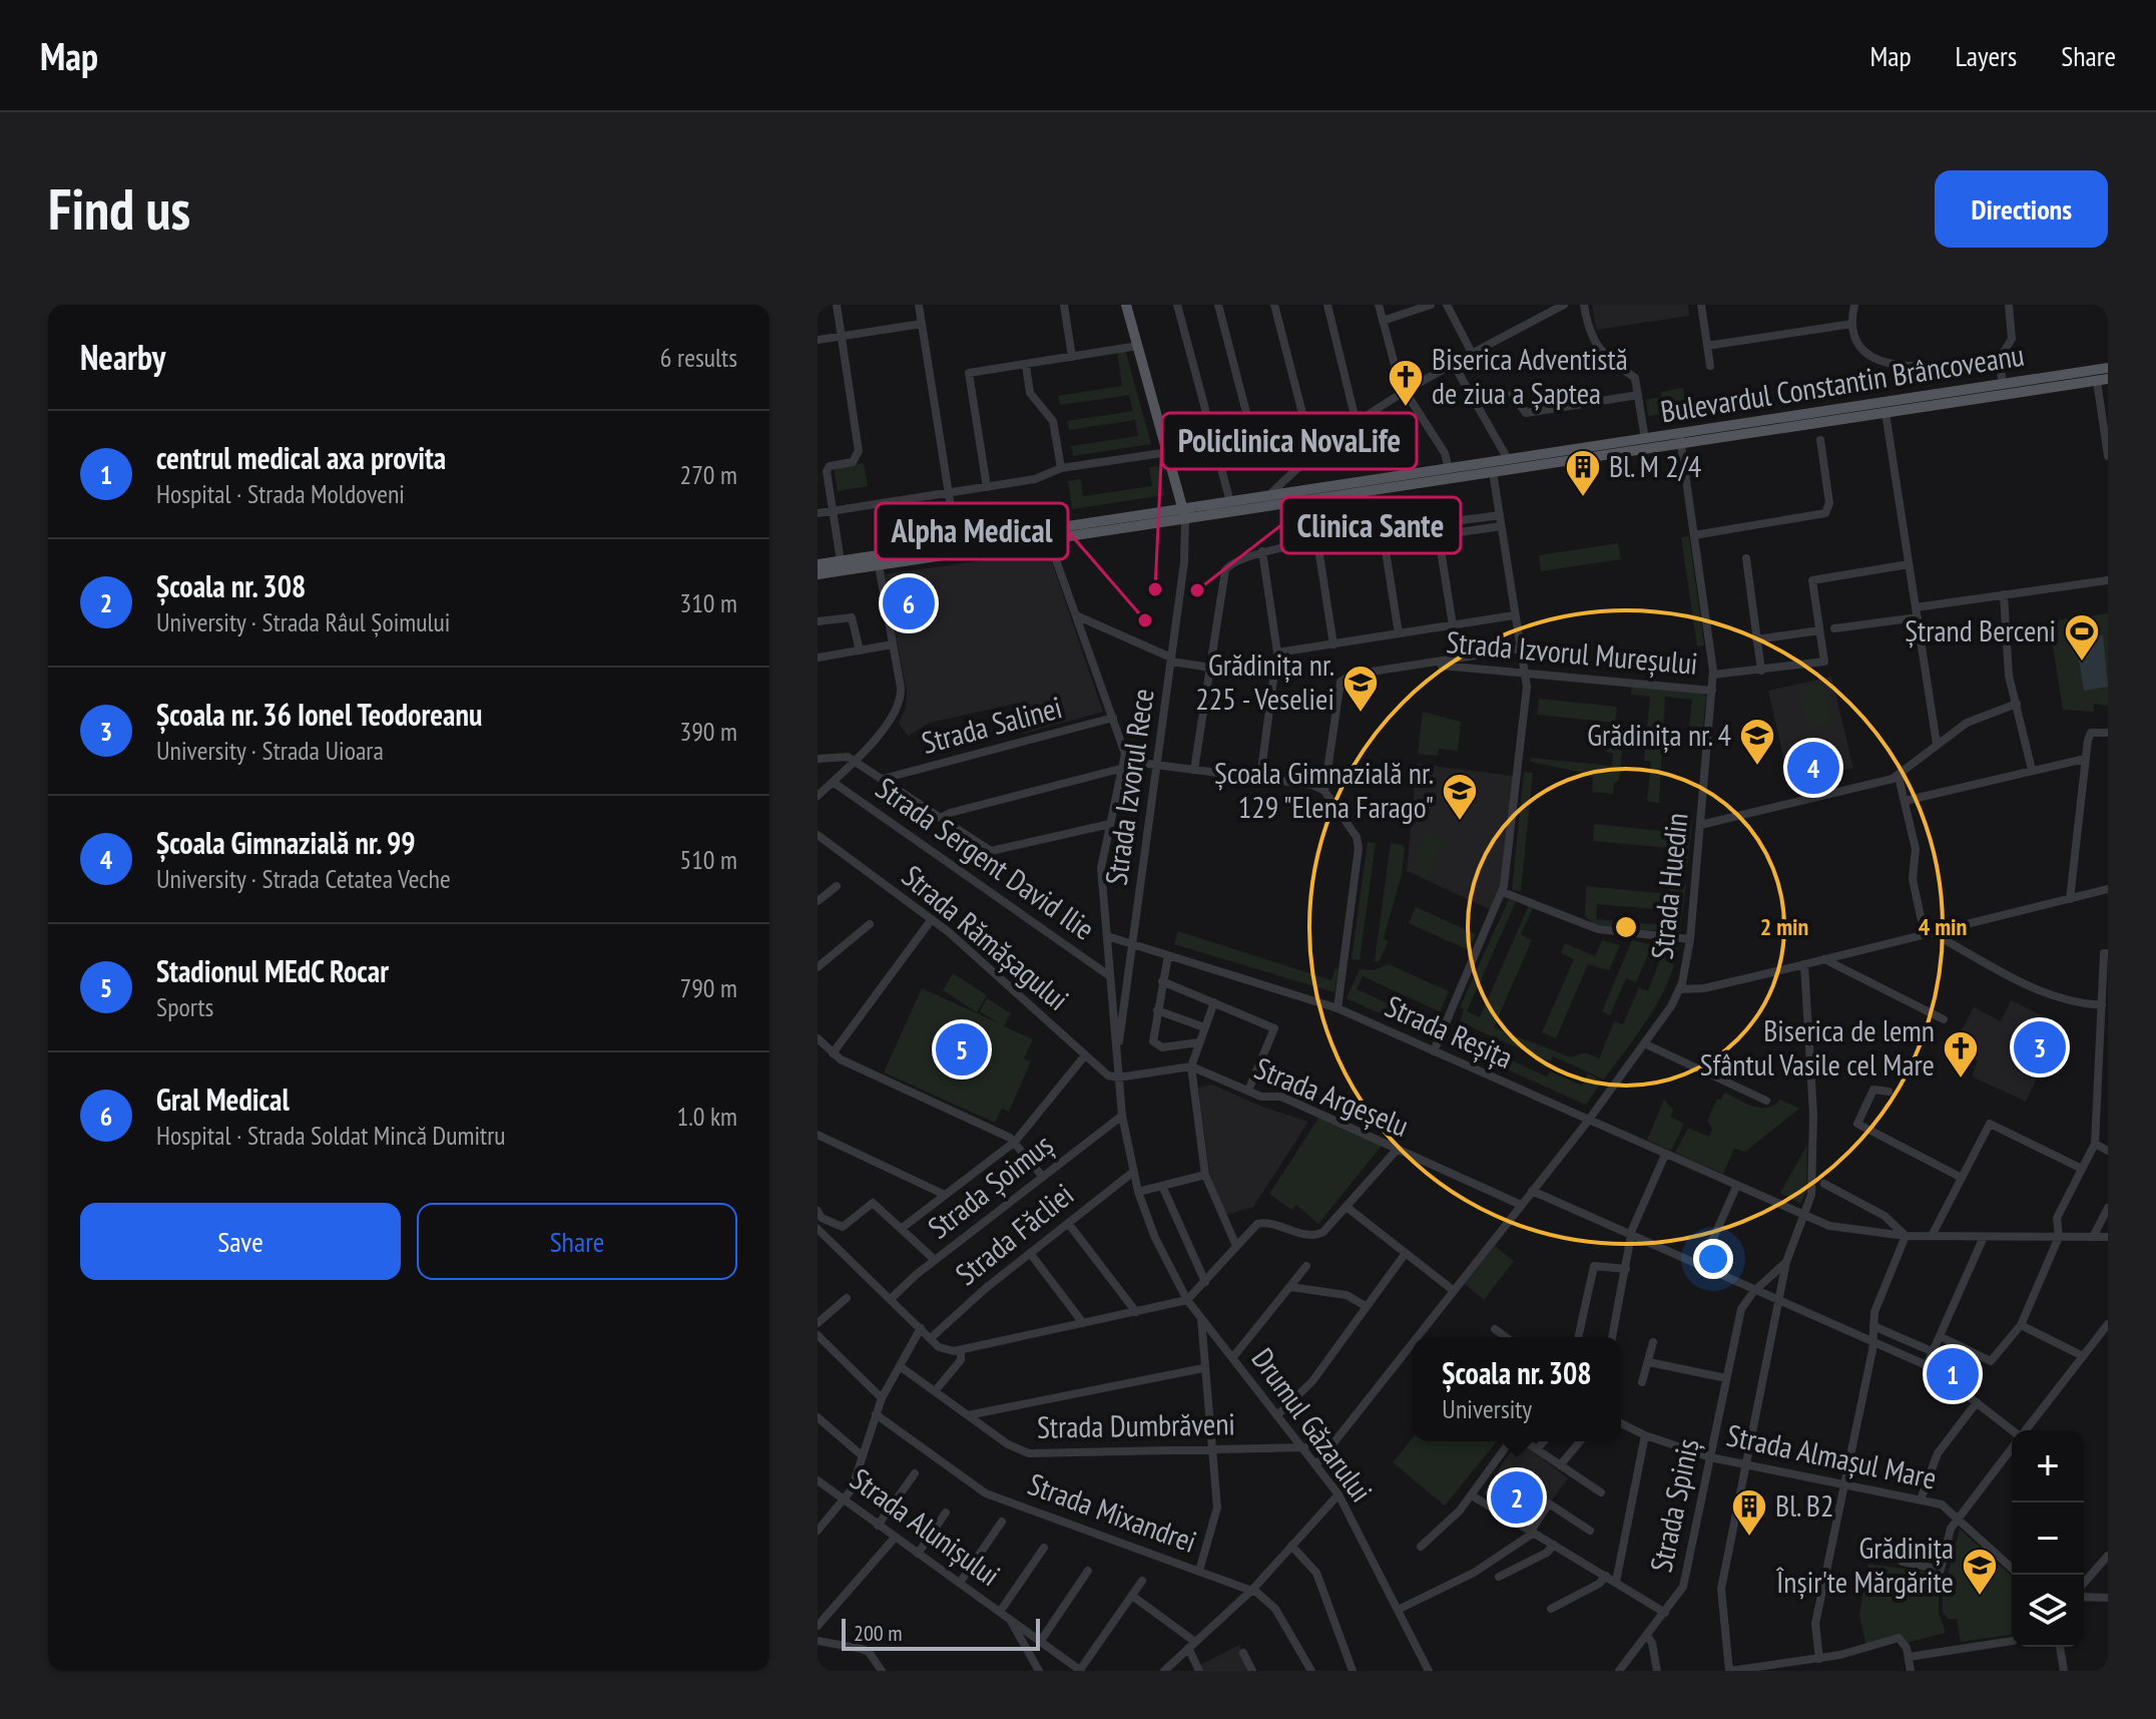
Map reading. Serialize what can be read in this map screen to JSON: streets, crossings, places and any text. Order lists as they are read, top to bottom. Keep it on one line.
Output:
{"streets":{"main road":["Bulevardul Constantin Brâncoveanu"],"street":["Strada Izvorul Mureșului","Strada Salinei","Strada Izvorul Rece","Strada Sergent David Ilie","Strada Huedin","Strada Rămășagului","Strada Reșița","Strada Argeșelu","Strada Șoimuș","Strada Făcliei","Drumul Găzarului","Strada Dumbrăveni","Strada Almașul Mare","Strada Spiniș","Strada Mixandrei","Strada Alunișului"]},"crossings":[["Bulevardul Constantin Brâncoveanu","Strada Izvorul Rece"],["Bulevardul Constantin Brâncoveanu","Strada Huedin"],["Bulevardul Constantin Brâncoveanu","Drumul Găzarului"],["Strada Izvorul Mureșului","Strada Huedin"],["Strada Salinei","Drumul Găzarului"],["Strada Izvorul Rece","Strada Reșița"],["Strada Izvorul Rece","Drumul Găzarului"],["Strada Sergent David Ilie","Drumul Găzarului"],["Strada Huedin","Strada Reșița"],["Strada Huedin","Strada Argeșelu"],["Strada Huedin","Drumul Găzarului"],["Strada Rămășagului","Drumul Găzarului"],["Strada Șoimuș","Drumul Găzarului"],["Strada Făcliei","Drumul Găzarului"],["Drumul Găzarului","Strada Dumbrăveni"],["Strada Almașul Mare","Strada Spiniș"]],"places":{"church":["Biserica Adventistă de ziua a Șaptea","Biserica de lemn Sfântul Vasile cel Mare"],"building":["Bl. M 2/4","Bl. B2"],"other":["Policlinica NovaLife","Clinica Sante","Alpha Medical"],"sports":["Ștrand Berceni"],"school or university":["Grădinița nr. 225 - Veseliei","Grădinița nr. 4","Școala Gimnazială nr. 129 \"Elena Farago\"","Grădinița Înșir'te Mărgărite"]},"scale_bar":"200 m","page":{"header":"Map","nav":["Map","Layers","Share"],"buttons":["Directions",["Save","Share"]],"title":"Find us","heading":["Nearby","6 results"],"list":[{"mark":"1","name":"centrul medical axa provita","note":"Hospital · Strada Moldoveni","value":"270 m"},{"mark":"2","name":"Școala nr. 308","note":"University · Strada Râul Șoimului","value":"310 m"},{"mark":"3","name":"Școala nr. 36 Ionel Teodoreanu","note":"University · Strada Uioara","value":"390 m"},{"mark":"4","name":"Școala Gimnazială nr. 99","note":"University · Strada Cetatea Veche","value":"510 m"},{"mark":"5","name":"Stadionul MEdC Rocar","note":"Sports","value":"790 m"},{"mark":"6","name":"Gral Medical","note":"Hospital · Strada Soldat Mincă Dumitru","value":"1.0 km"}],"pins":["6","4","3","5","1","2"],"popup":["Școala nr. 308","University"],"map_buttons":["+","−"],"scale":"200 m"},"rings":["2 min","4 min"]}
